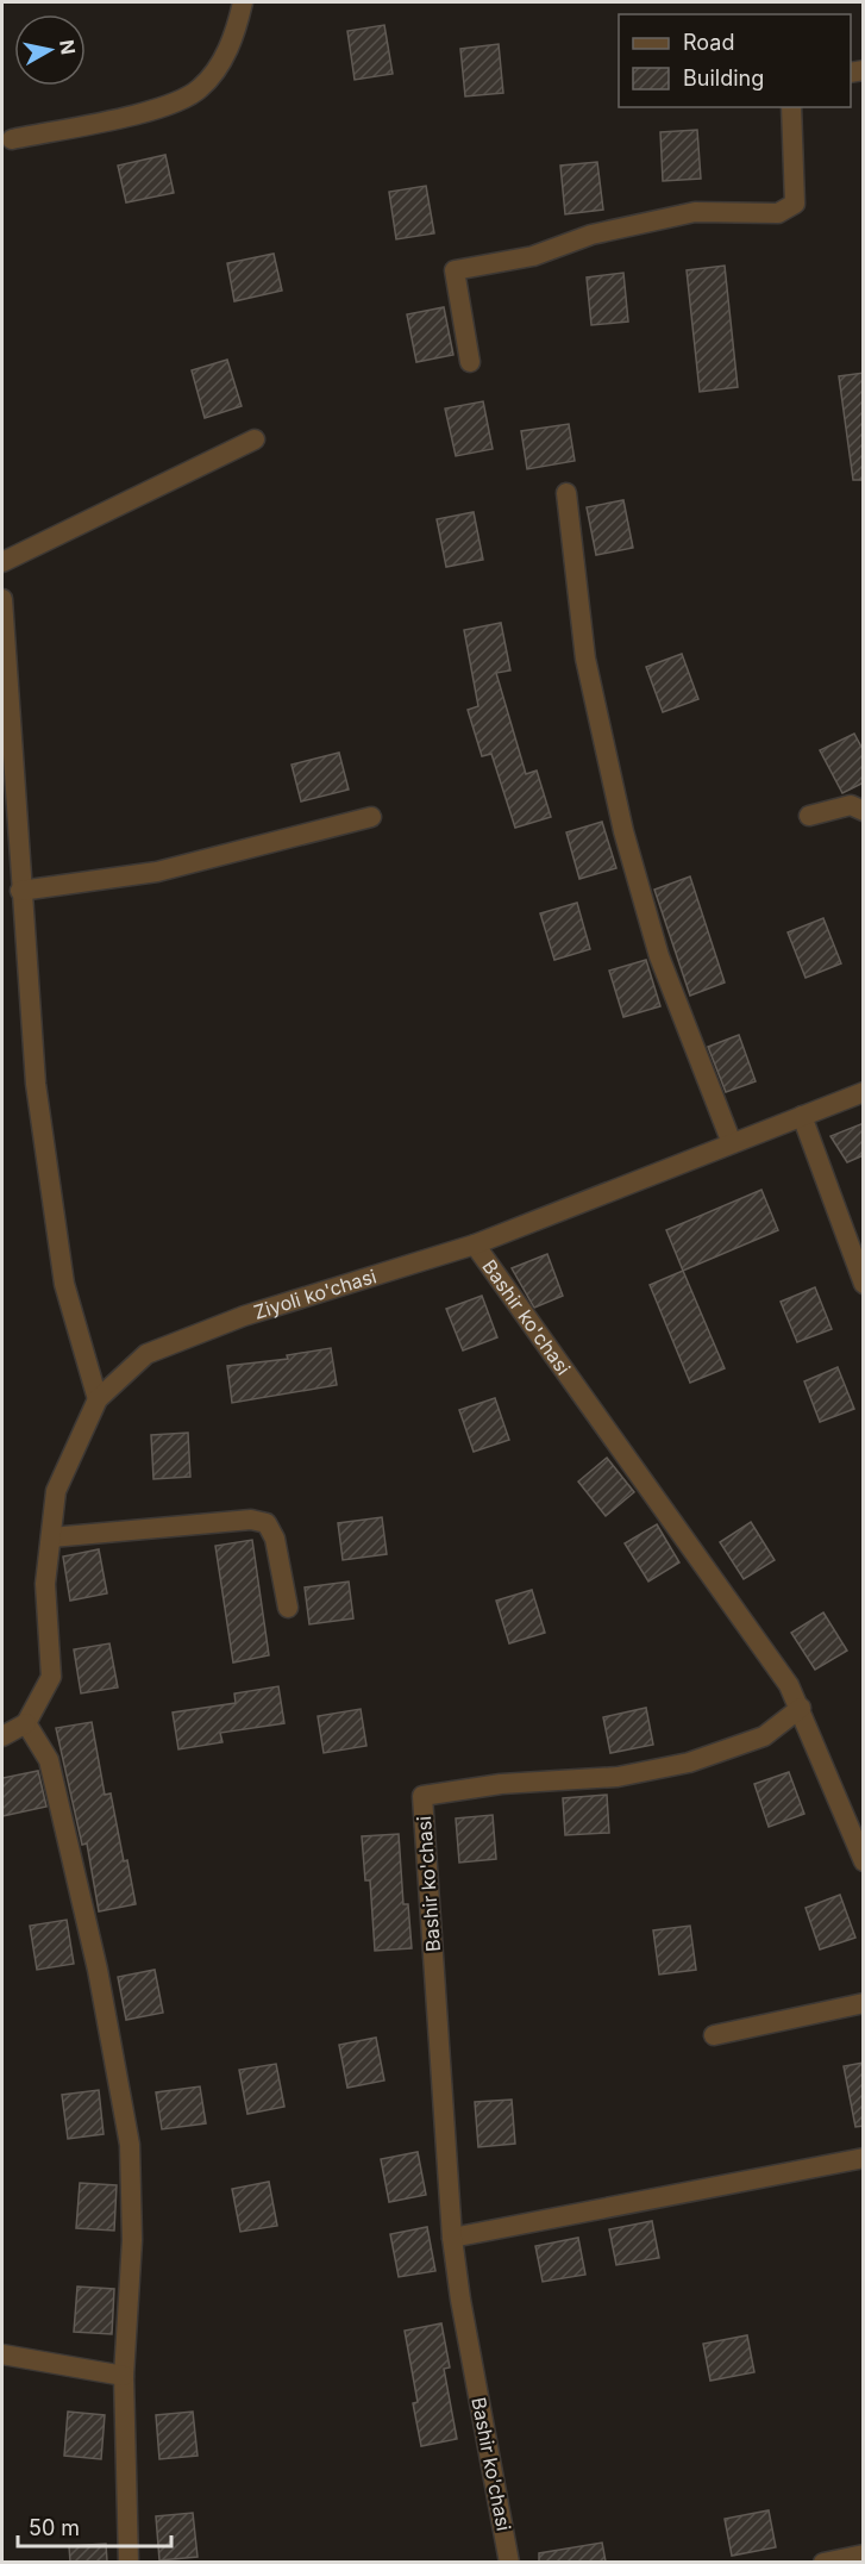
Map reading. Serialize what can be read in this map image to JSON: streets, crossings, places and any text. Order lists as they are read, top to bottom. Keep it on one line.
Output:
{"streets":{"street":["Ziyoli ko'chasi","Bashir ko'chasi"]},"crossings":[["Ziyoli ko'chasi","Bashir ko'chasi"]],"legend":["Road","Building"],"scale_bar":"50 m","north":"right"}
